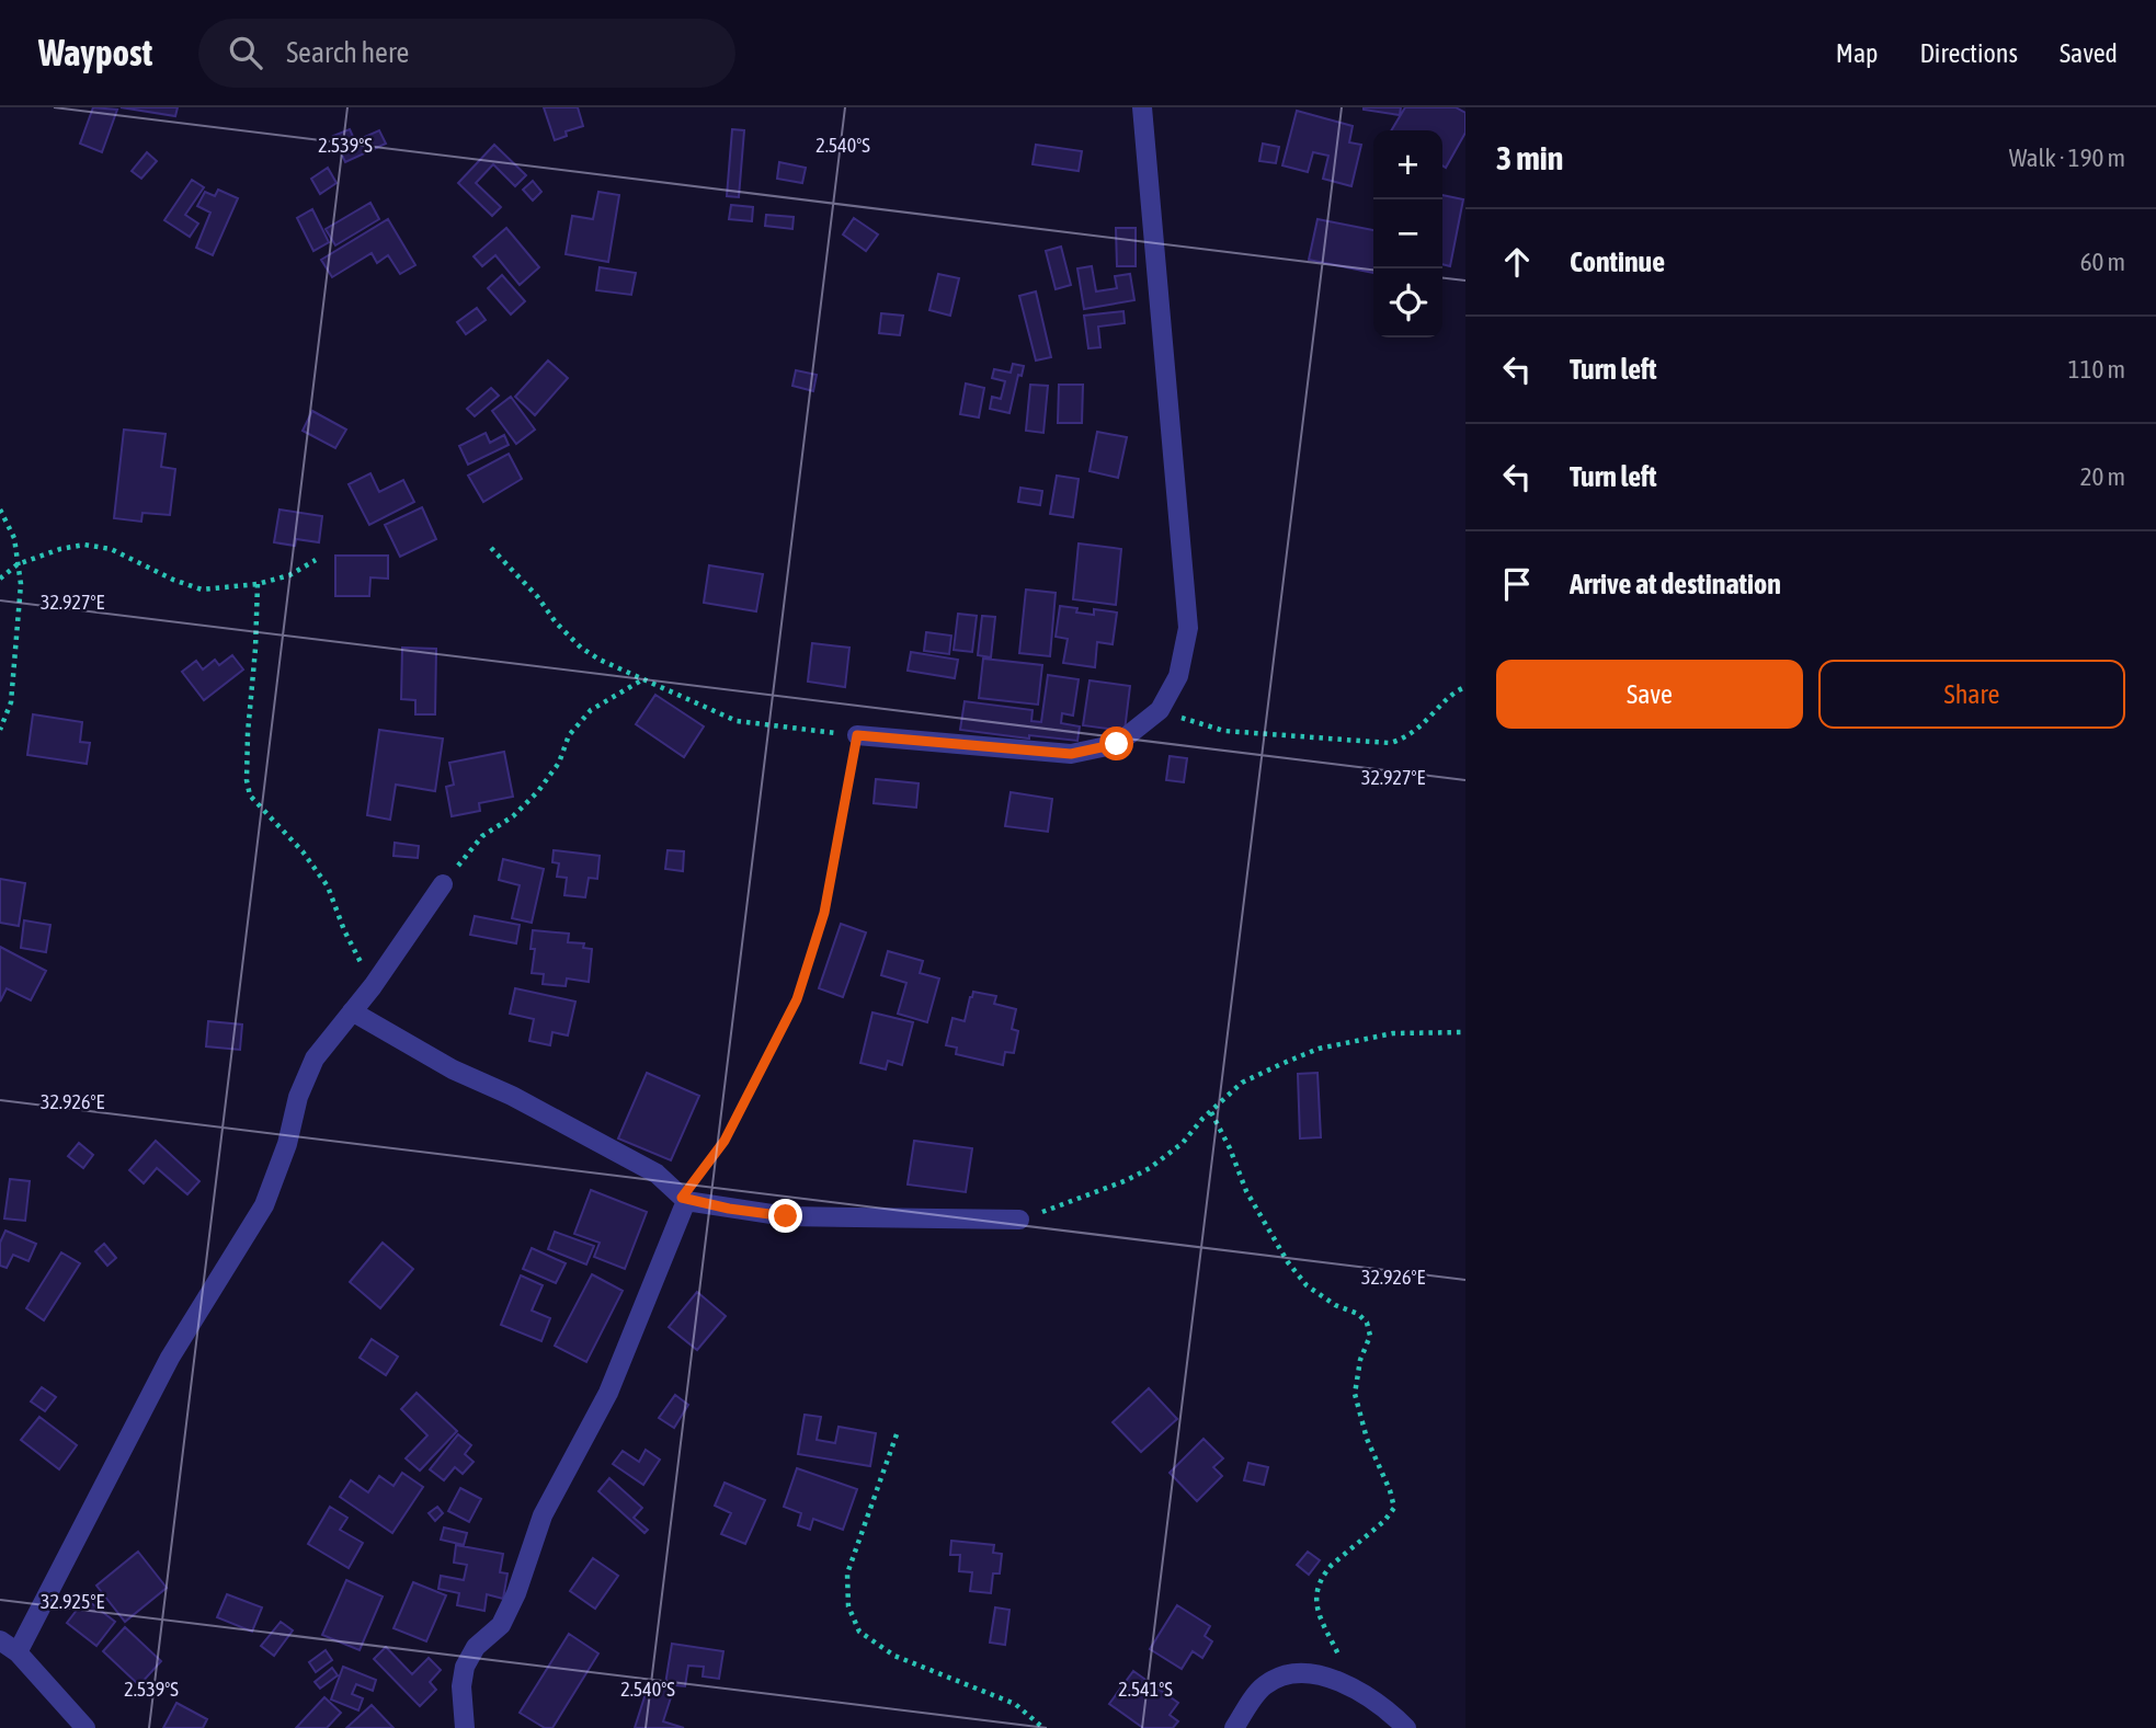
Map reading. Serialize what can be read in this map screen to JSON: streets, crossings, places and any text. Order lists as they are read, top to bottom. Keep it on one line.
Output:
{"page":{"header":"Waypost","search":"Search here","nav":["Map","Directions","Saved"],"heading":["3 min","Walk · 190 m"],"map_buttons":["+","−"],"list":[["Continue","60 m"],["Turn left","110 m"],["Turn left","20 m"],"Arrive at destination"],"buttons":["Save","Share"]},"coordinates":["2.539°S","2.540°S","32.927°E","32.926°E","32.925°E","2.541°S"]}
